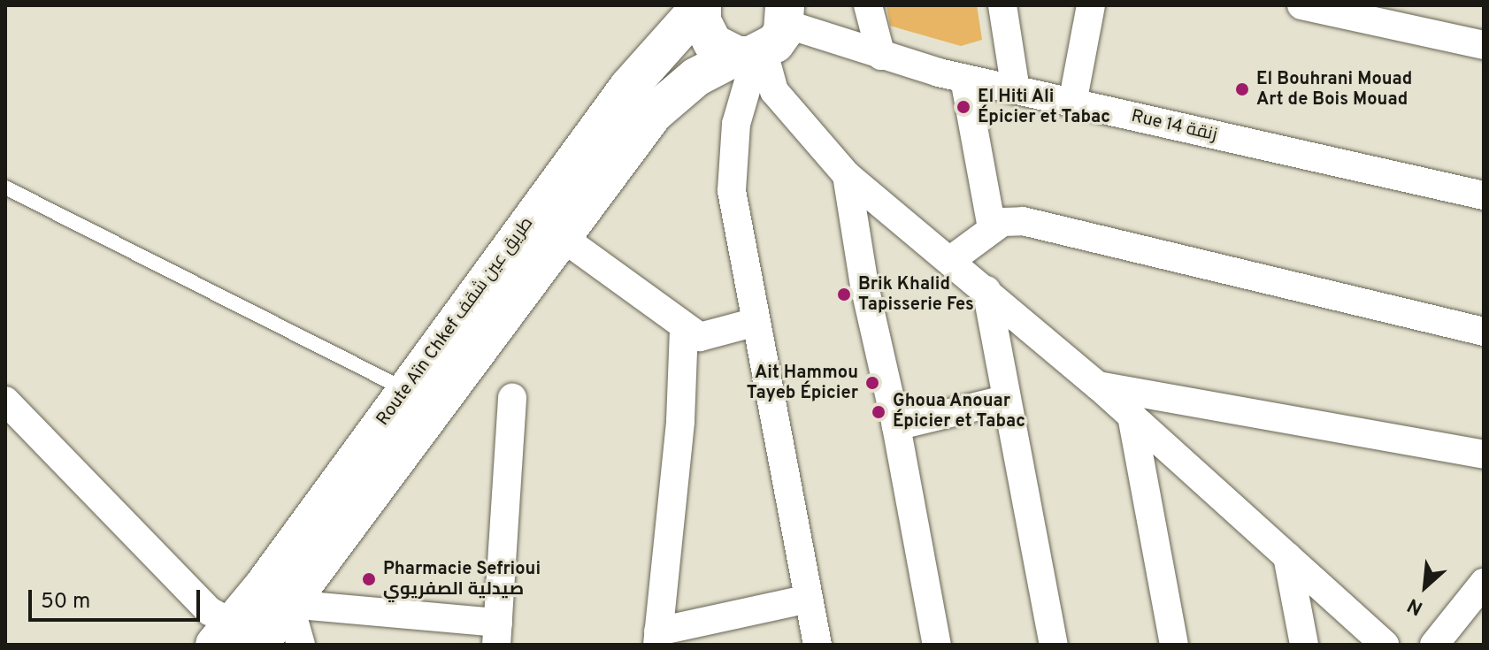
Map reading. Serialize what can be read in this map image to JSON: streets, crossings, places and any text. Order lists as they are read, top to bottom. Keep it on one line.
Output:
{"streets":{"main road":["Route Aïn Chkef طريق عين شقف"],"street":["Rue 14 زنقة"]},"crossings":[["Rue 14 زنقة","Route Aïn Chkef طريق عين شقف"]],"places":["El Bouhrani Mouad Art de Bois Mouad","El Hiti Ali Épicier et Tabac","Brik Khalid Tapisserie Fes","Ait Hammou Tayeb Épicier","Ghoua Anouar Épicier et Tabac","Pharmacie Sefrioui صيدلية الصفريوي"],"scale_bar":"50 m","north":"bottom left"}
